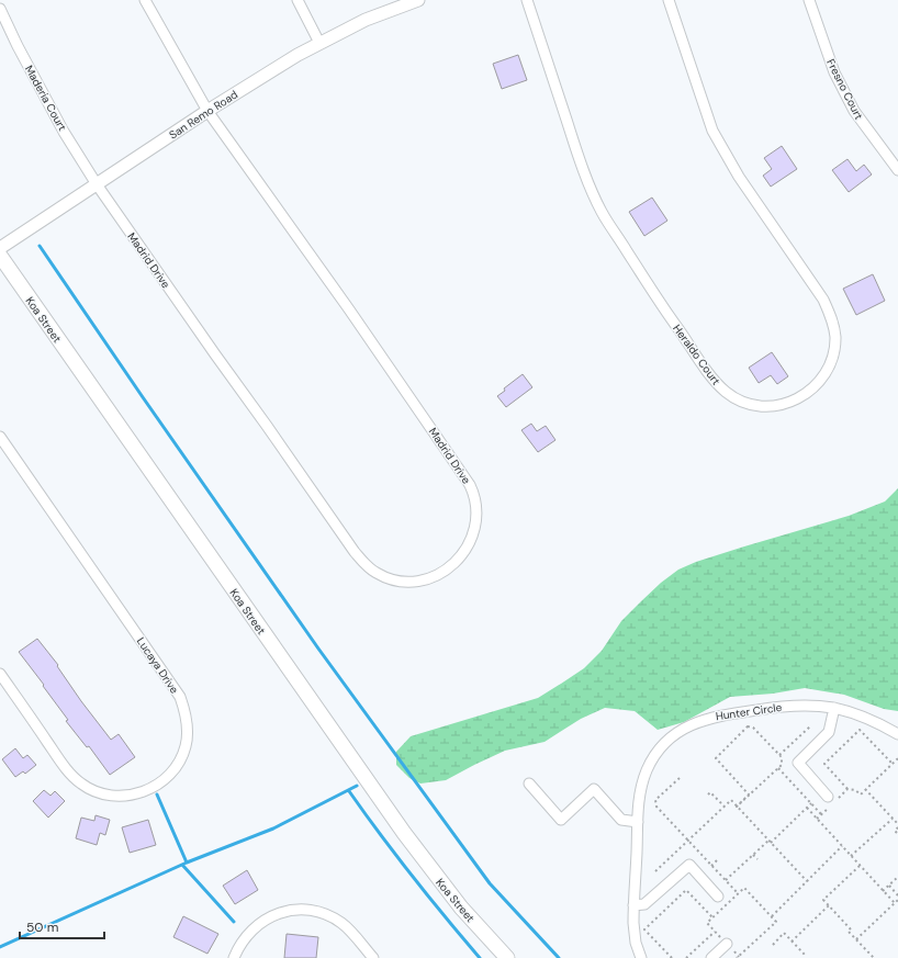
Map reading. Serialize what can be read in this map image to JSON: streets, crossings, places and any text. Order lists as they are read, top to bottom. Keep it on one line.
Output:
{"streets":{"main road":["Koa Street"],"street":["Fresno Court","Maderia Court","San Remo Road","Madrid Drive","Heraldo Court","Lucaya Drive","Hunter Circle"]},"crossings":[["Maderia Court","San Remo Road"],["Maderia Court","Madrid Drive"],["San Remo Road","Madrid Drive"]],"scale_bar":"50 m"}
